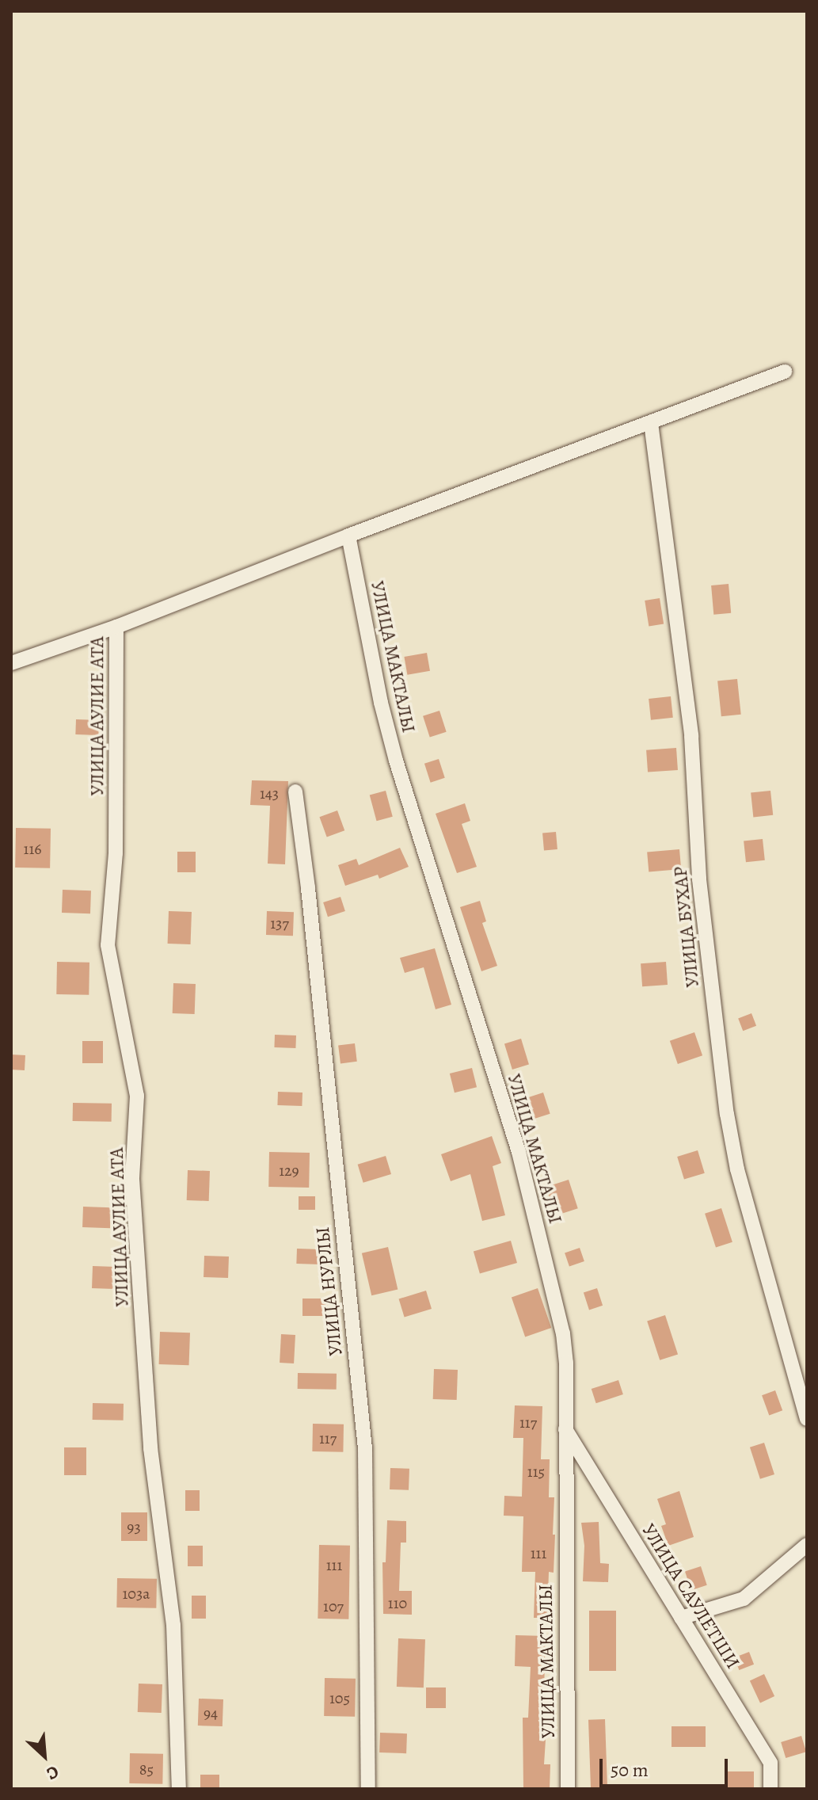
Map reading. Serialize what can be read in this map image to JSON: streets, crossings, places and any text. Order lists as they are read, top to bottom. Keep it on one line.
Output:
{"streets":{"street":["УЛИЦА МАКТАЛЫ","УЛИЦА АУЛИЕ АТА","УЛИЦА БУХАР","УЛИЦА НУРЛЫ","УЛИЦА САУЛЕТШИ"]},"crossings":[["УЛИЦА МАКТАЛЫ","УЛИЦА САУЛЕТШИ"]],"house_numbers":["143","116","137","129","117","117","115","93","111","111","103а","110","107","105","94","85"],"scale_bar":"50 m","north":"bottom right"}
